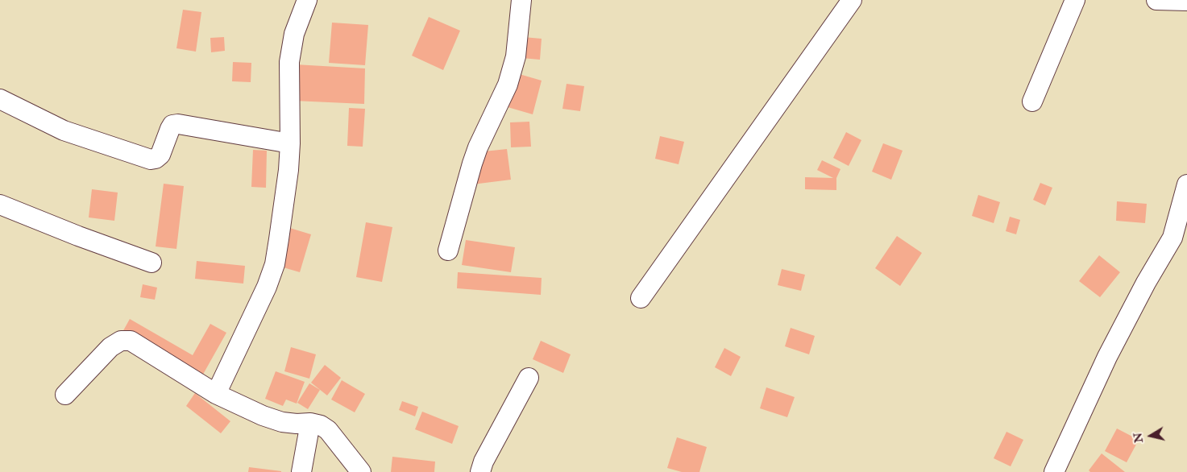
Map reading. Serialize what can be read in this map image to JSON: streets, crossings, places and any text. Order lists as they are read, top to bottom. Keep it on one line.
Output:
{"north":"left"}
